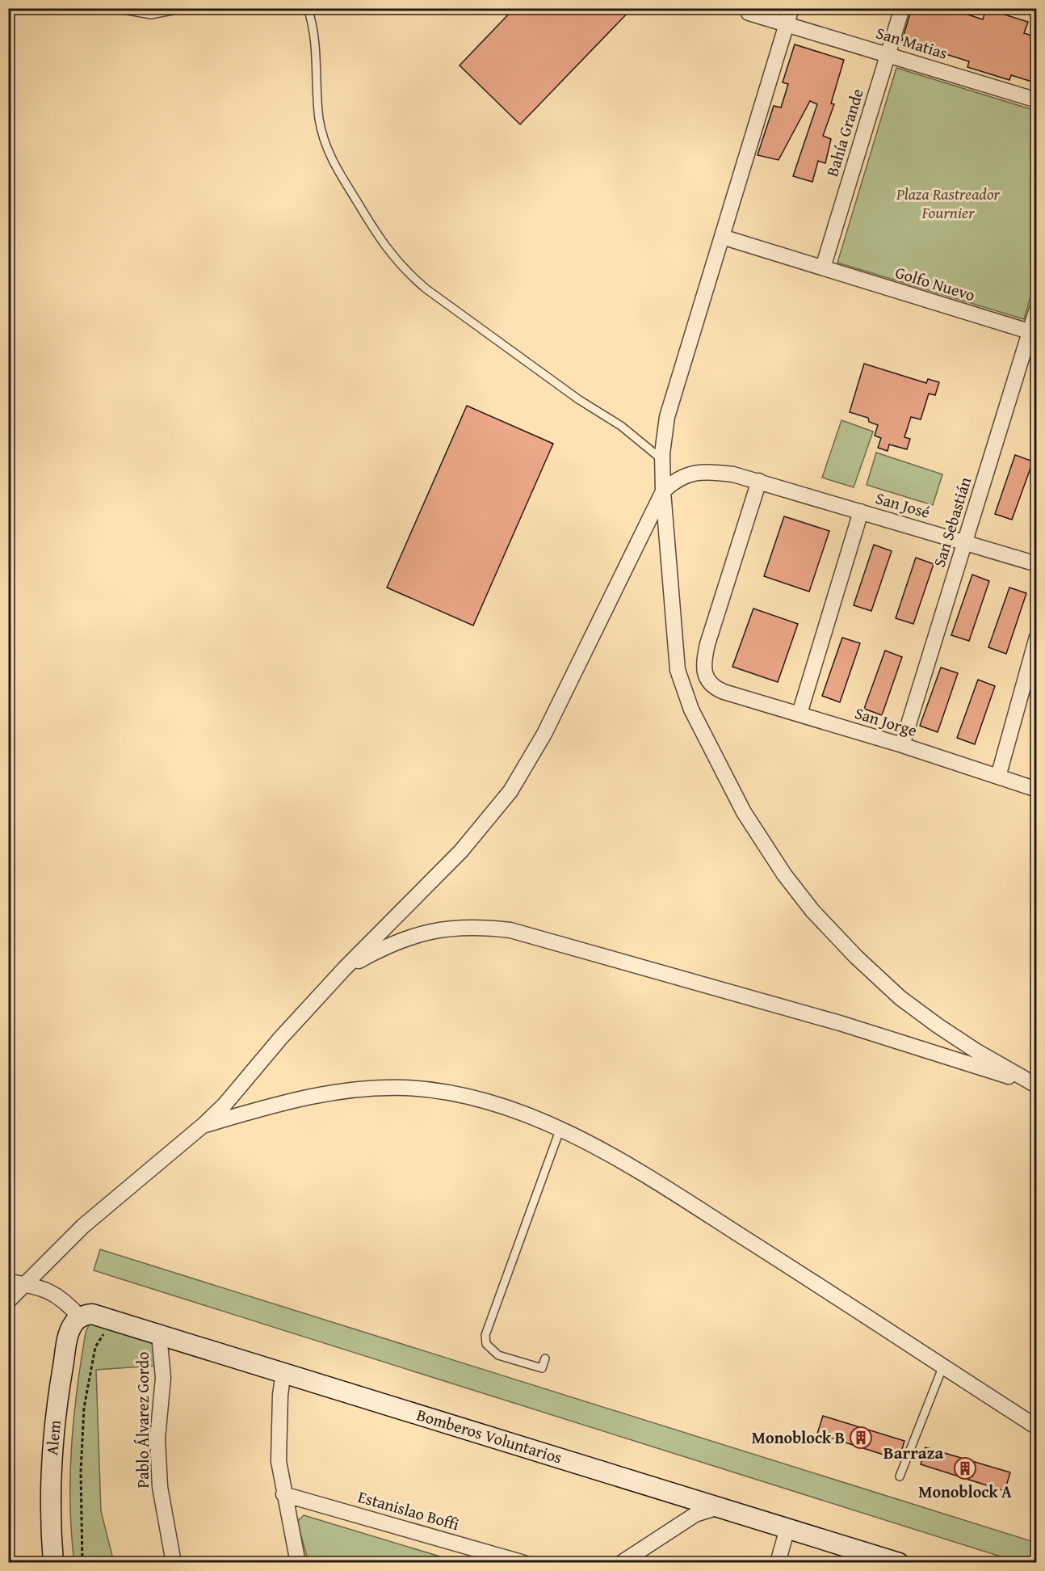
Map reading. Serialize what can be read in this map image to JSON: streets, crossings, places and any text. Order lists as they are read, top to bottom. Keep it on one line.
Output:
{"streets":{"main road":["Bomberos Voluntarios","Alem"],"street":["San Matias","Bahía Grande","Golfo Nuevo","San José","San Sebastián","San Jorge","Pablo Álvarez Gordo","Estanislao Boffi"]},"crossings":[["San Matias","Bahía Grande"],["Bahía Grande","Golfo Nuevo"],["Golfo Nuevo","San Sebastián"],["San José","San Sebastián"],["San José","San Jorge"],["San Sebastián","San Jorge"],["Pablo Álvarez Gordo","Bomberos Voluntarios"],["Bomberos Voluntarios","Alem"]],"districts":["Barraza"],"parks":["Plaza Rastreador Fournier"],"places":{"building":["Monoblock B","Monoblock A"]}}
